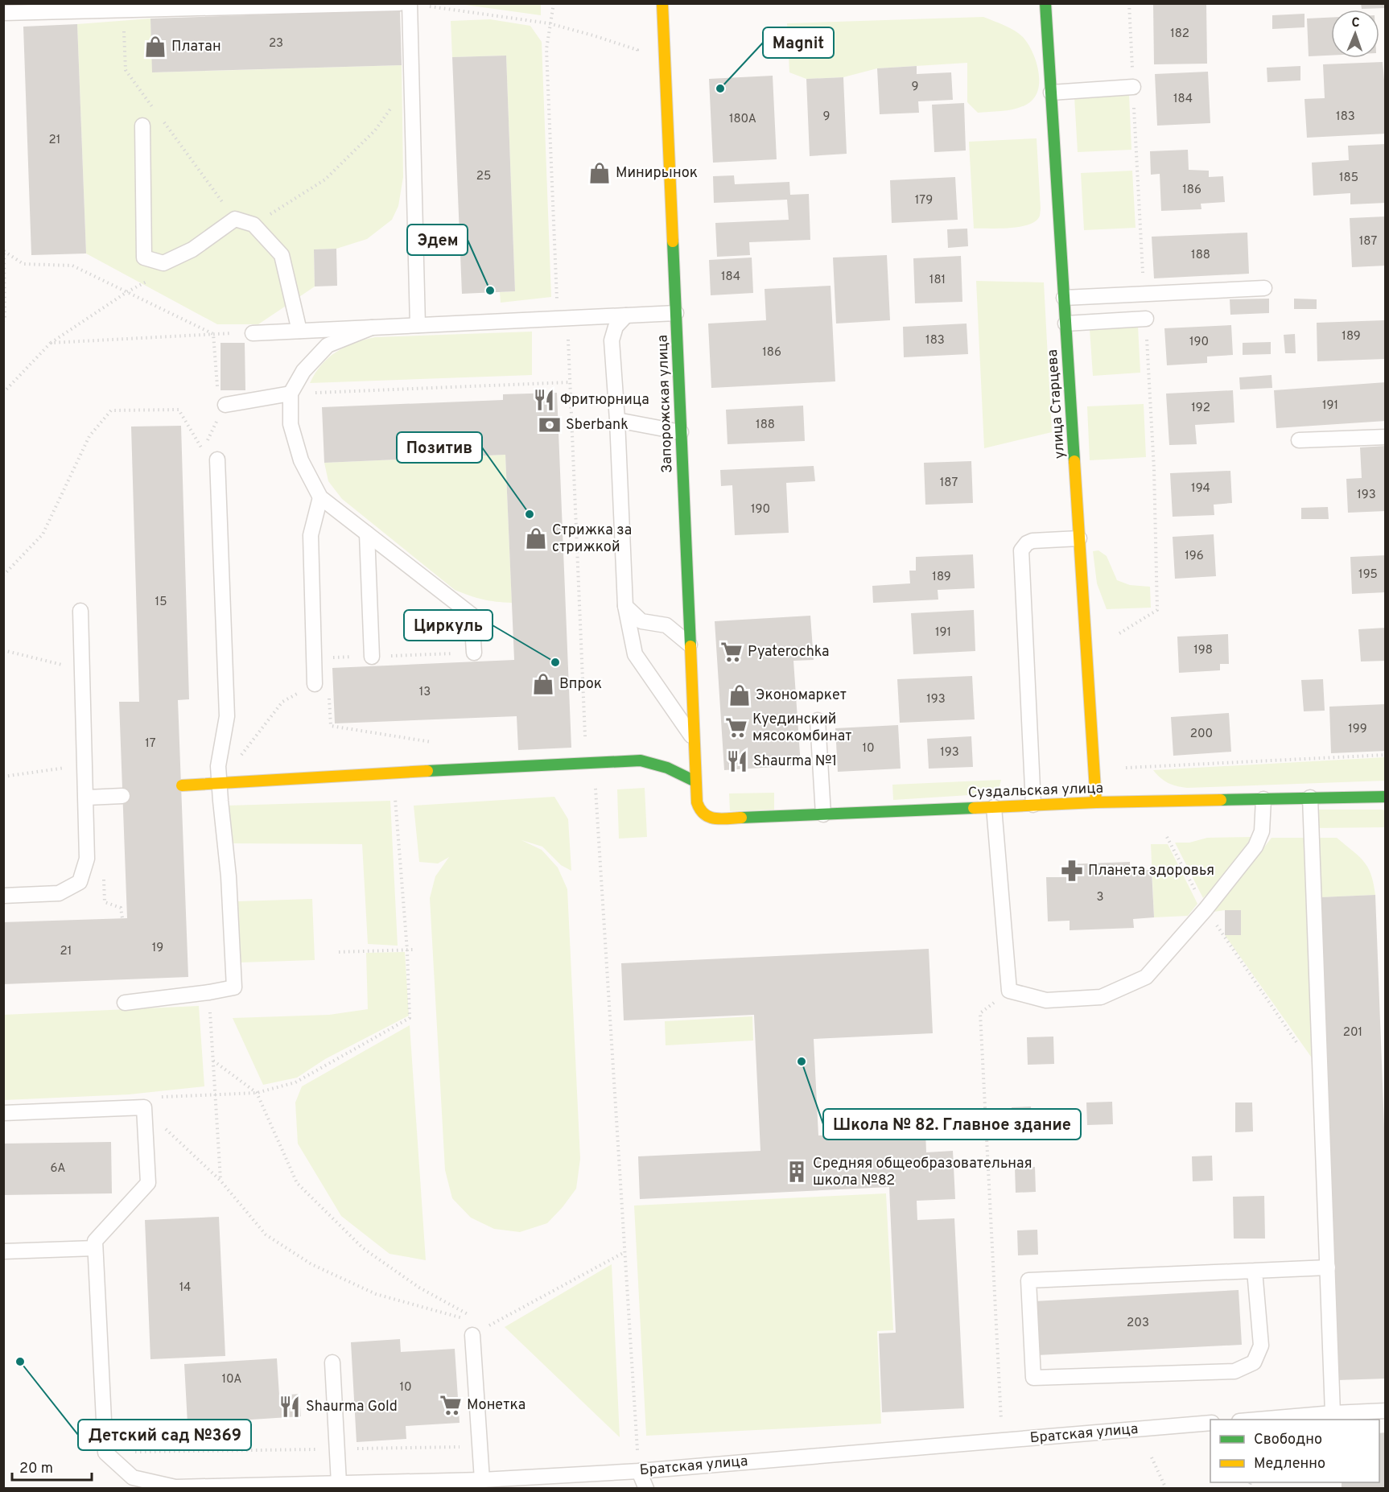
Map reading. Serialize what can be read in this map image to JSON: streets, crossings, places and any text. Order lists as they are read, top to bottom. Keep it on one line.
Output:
{"streets":{"street":["Запорожская улица","улица Старцева","Суздальская улица"],"lane":["Братская улица"]},"crossings":[["Запорожская улица","Суздальская улица"],["улица Старцева","Суздальская улица"]],"places":{"shop":["Платан","Минирынок","Стрижка за стрижкой","Впрок","Экономаркет"],"other":["Magnit","Эдем","Позитив","Циркуль","Школа № 82. Главное здание","Детский сад №369"],"restaurant":["Фритюрница","Shaurma №1","Shaurma Gold"],"bank":["Sberbank"],"supermarket":["Pyaterochka","Куединский мясокомбинат","Монетка"],"pharmacy":["Планета здоровья"],"building":["Средняя общеобразовательная школа №82"]},"house_numbers":["182","23","9","184","9","183","180А","21","25","185","186","179","187","188","184","181","189","183","190","186","191","192","188","187","194","193","190","196","195","189","15","191","198","13","193","199","200","17","10","193","3","19","21","201","6А","14","203","10А","10"],"legend":["Свободно","Медленно"],"scale_bar":"20 m","north":"top"}
